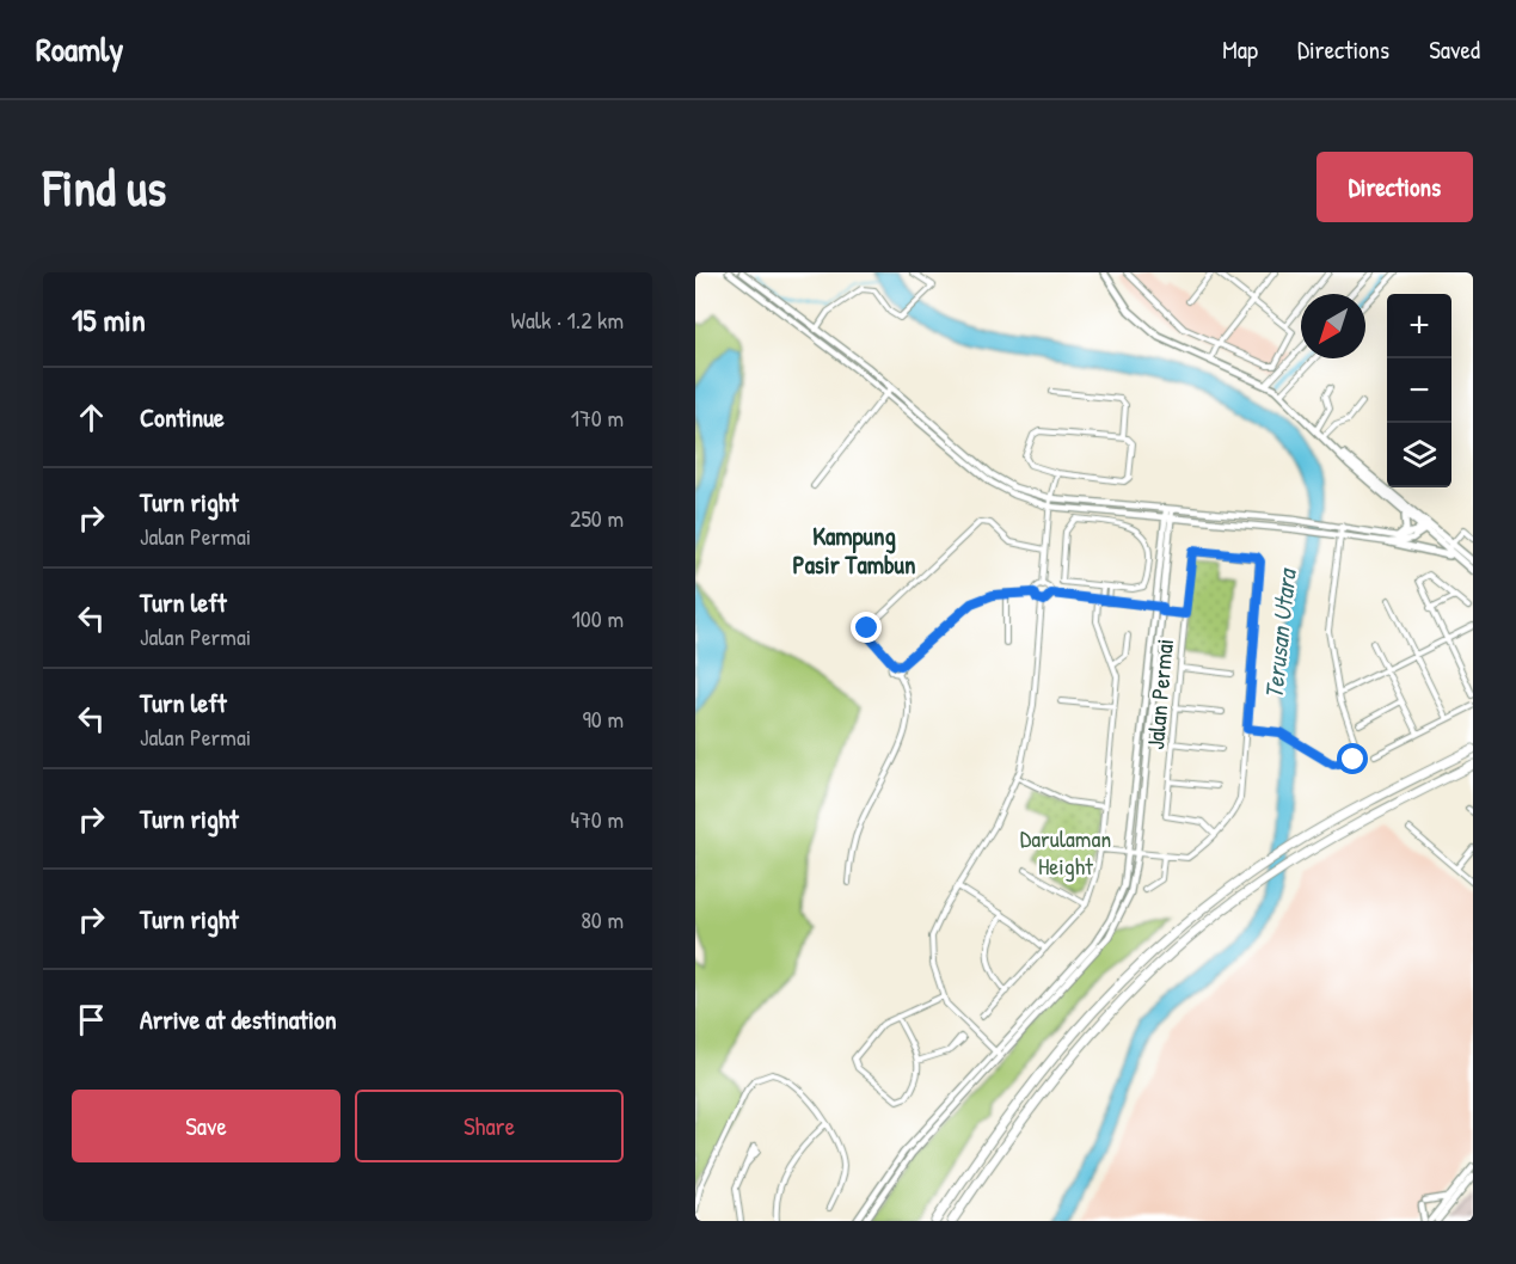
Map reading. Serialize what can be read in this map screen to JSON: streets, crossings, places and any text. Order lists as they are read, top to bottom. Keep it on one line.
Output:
{"streets":{"street":["Jalan Permai"]},"districts":["Kampung Pasir Tambun"],"water":["Terusan Utara"],"parks":["Darulaman Height"],"north":"bottom left","page":{"header":"Roamly","nav":["Map","Directions","Saved"],"buttons":["Directions",["Save","Share"]],"title":"Find us","heading":["15 min","Walk · 1.2 km"],"map_buttons":["+","−"],"list":[["Continue","170 m"],["Turn right","Jalan Permai","250 m"],["Turn left","Jalan Permai","100 m"],["Turn left","Jalan Permai","90 m"],["Turn right","470 m"],["Turn right","80 m"],"Arrive at destination"]}}
